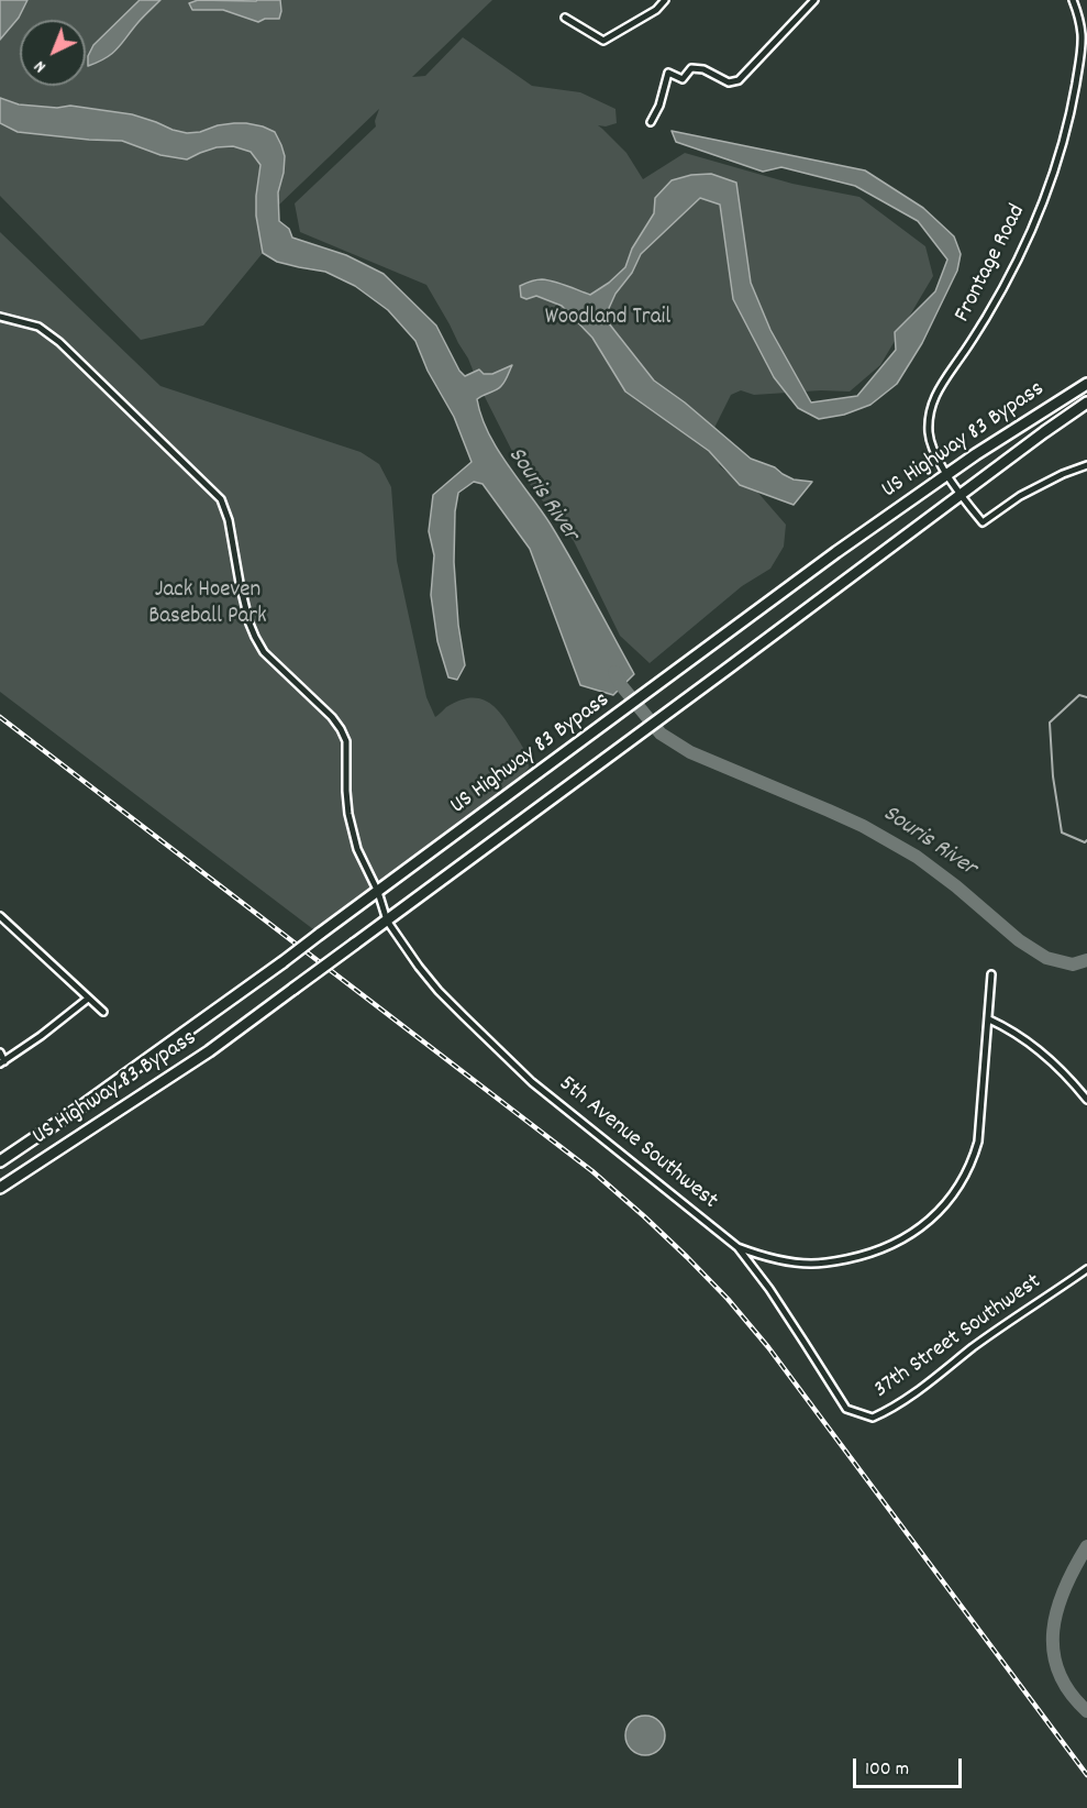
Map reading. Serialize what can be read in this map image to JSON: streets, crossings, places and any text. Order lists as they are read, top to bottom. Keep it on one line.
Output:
{"streets":{"highway":["US Highway 83 Bypass"],"street":["Frontage Road","5th Avenue Southwest","37th Street Southwest"]},"crossings":[["Frontage Road","US Highway 83 Bypass"],["US Highway 83 Bypass","5th Avenue Southwest"],["5th Avenue Southwest","37th Street Southwest"]],"water":["Souris River"],"parks":["Woodland Trail","Jack Hoeven Baseball Park"],"scale_bar":"100 m","north":"bottom left"}
